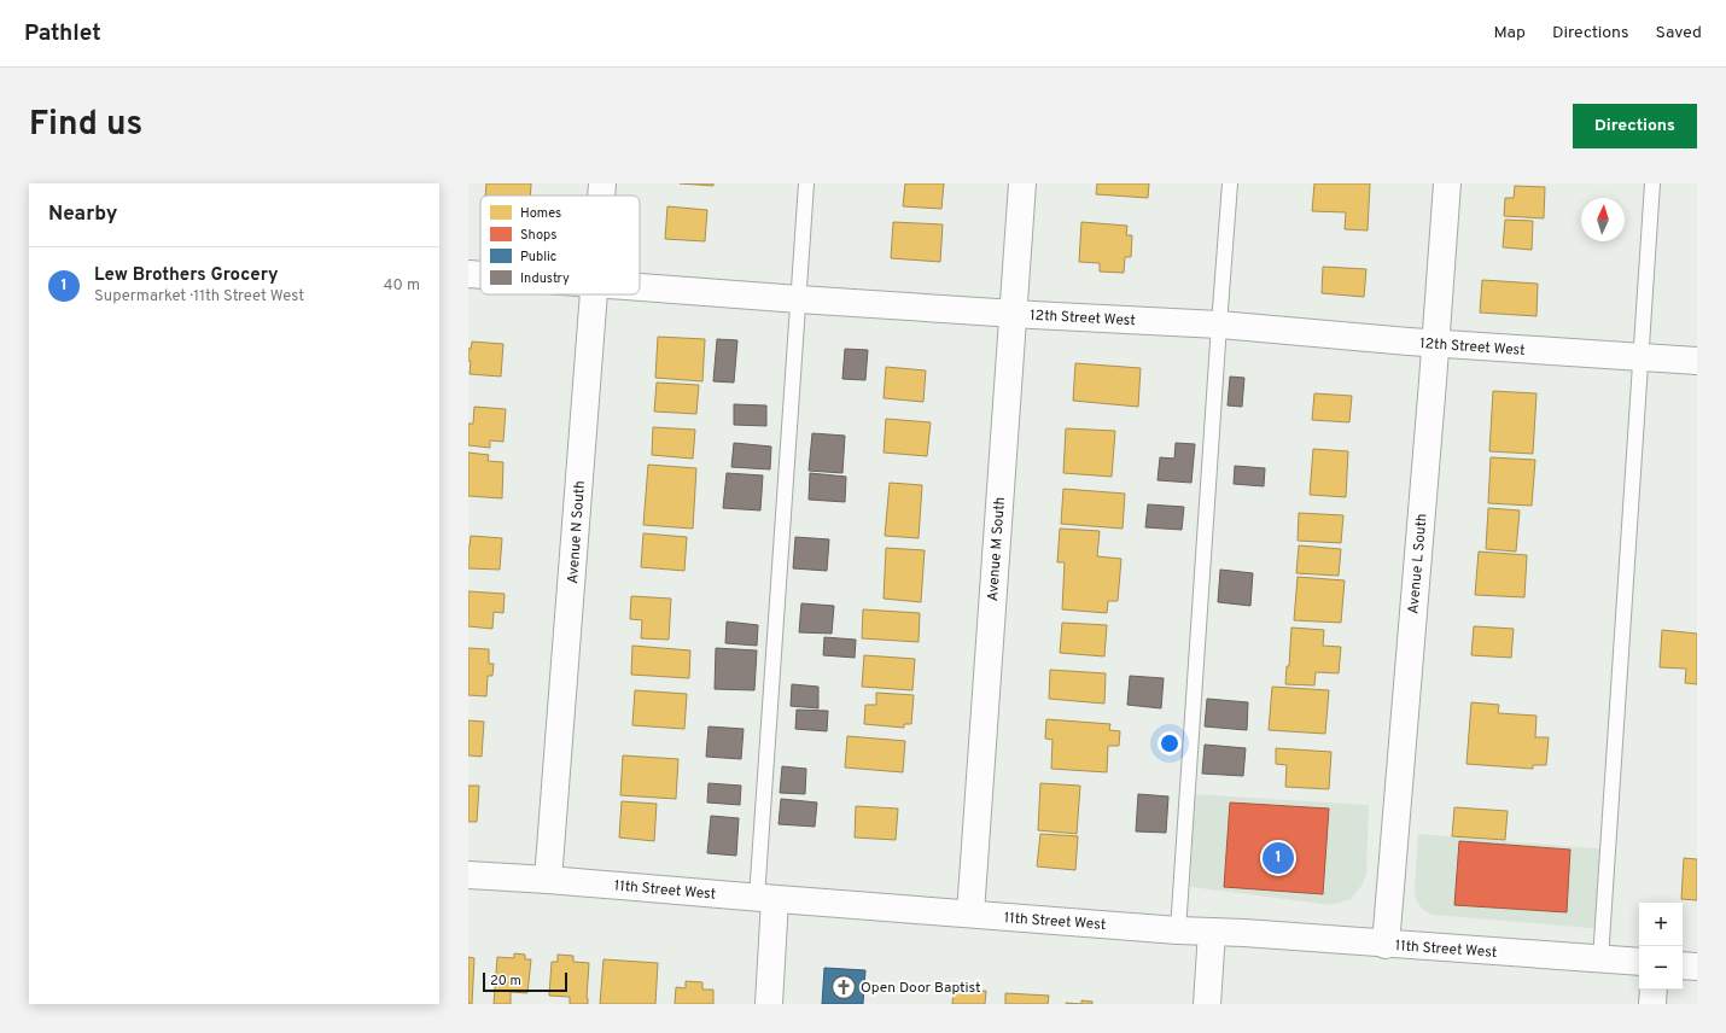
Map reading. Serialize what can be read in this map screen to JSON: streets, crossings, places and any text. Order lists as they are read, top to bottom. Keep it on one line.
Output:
{"streets":{"street":["12th Street West","Avenue N South","Avenue M South","Avenue L South","11th Street West"]},"crossings":[["12th Street West","Avenue M South"],["12th Street West","Avenue L South"],["Avenue N South","11th Street West"],["Avenue M South","11th Street West"],["Avenue L South","11th Street West"]],"places":{"church":["Open Door Baptist"]},"legend":["Homes","Shops","Public","Industry"],"scale_bar":"20 m","north":"top","page":{"header":"Pathlet","nav":["Map","Directions","Saved"],"title":"Find us","buttons":"Directions","heading":"Nearby","list":[{"mark":"1","name":"Lew Brothers Grocery","note":"Supermarket · 11th Street West","value":"40 m"}],"pins":"1","map_buttons":["+","−"],"scale":"20 m"}}
